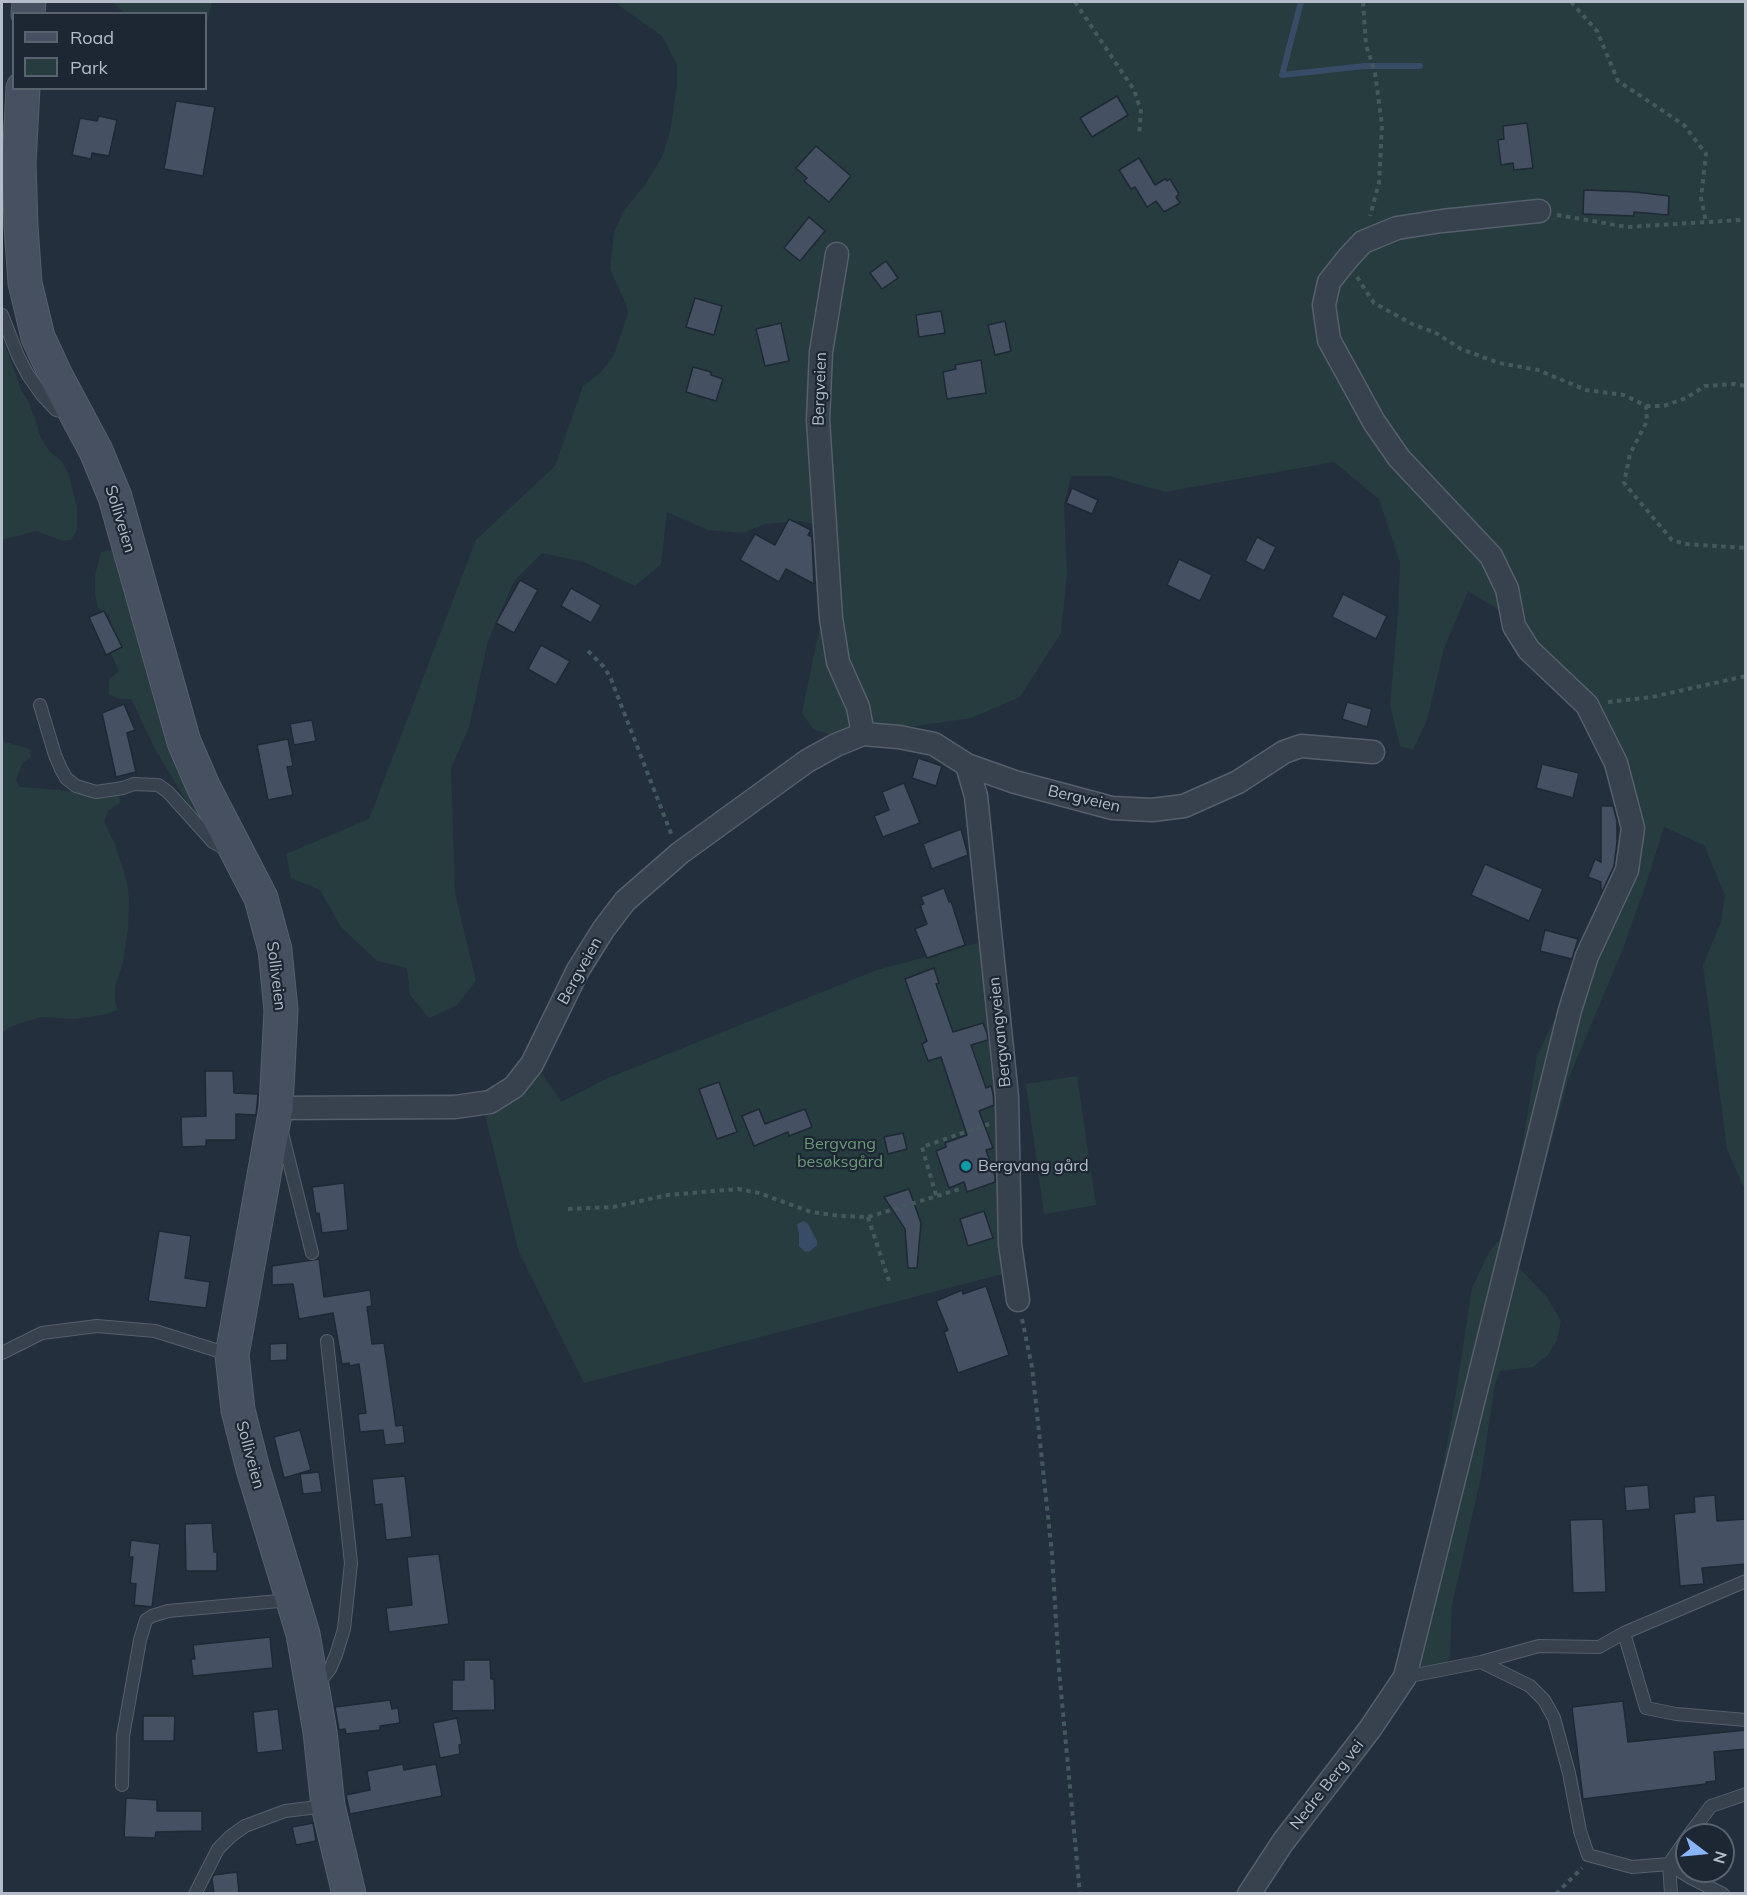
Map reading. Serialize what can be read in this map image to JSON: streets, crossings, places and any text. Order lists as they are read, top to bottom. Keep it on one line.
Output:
{"streets":{"street":["Bergveien","Solliveien","Bergvangveien","Nedre Berg vei"]},"crossings":[["Bergveien","Solliveien"],["Bergveien","Bergvangveien"]],"parks":["Bergvang besøksgård"],"places":["Bergvang gård"],"legend":["Road","Park"],"north":"right"}
